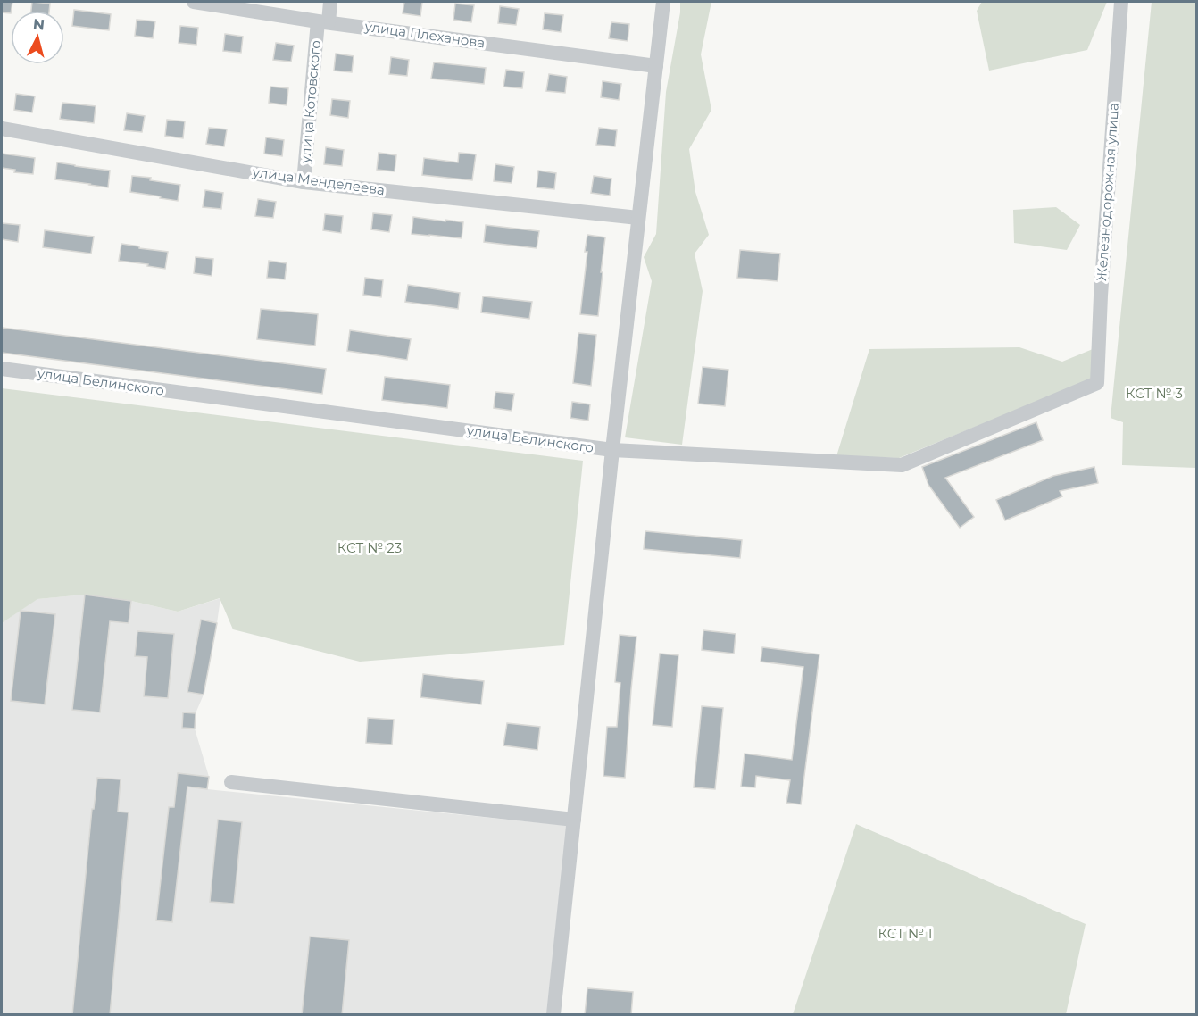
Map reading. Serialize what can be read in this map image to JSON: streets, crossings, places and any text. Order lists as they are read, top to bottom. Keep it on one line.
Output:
{"streets":{"street":["улица Плеханова","улица Котовского","улица Менделеева","Железнодорожная улица","улица Белинского"]},"crossings":[["улица Плеханова","улица Котовского"],["улица Плеханова","улица Белинского"],["улица Котовского","улица Менделеева"],["улица Менделеева","улица Белинского"],["Железнодорожная улица","улица Белинского"]],"parks":["КСТ № 3","КСТ № 23","КСТ № 1"],"north":"top"}
